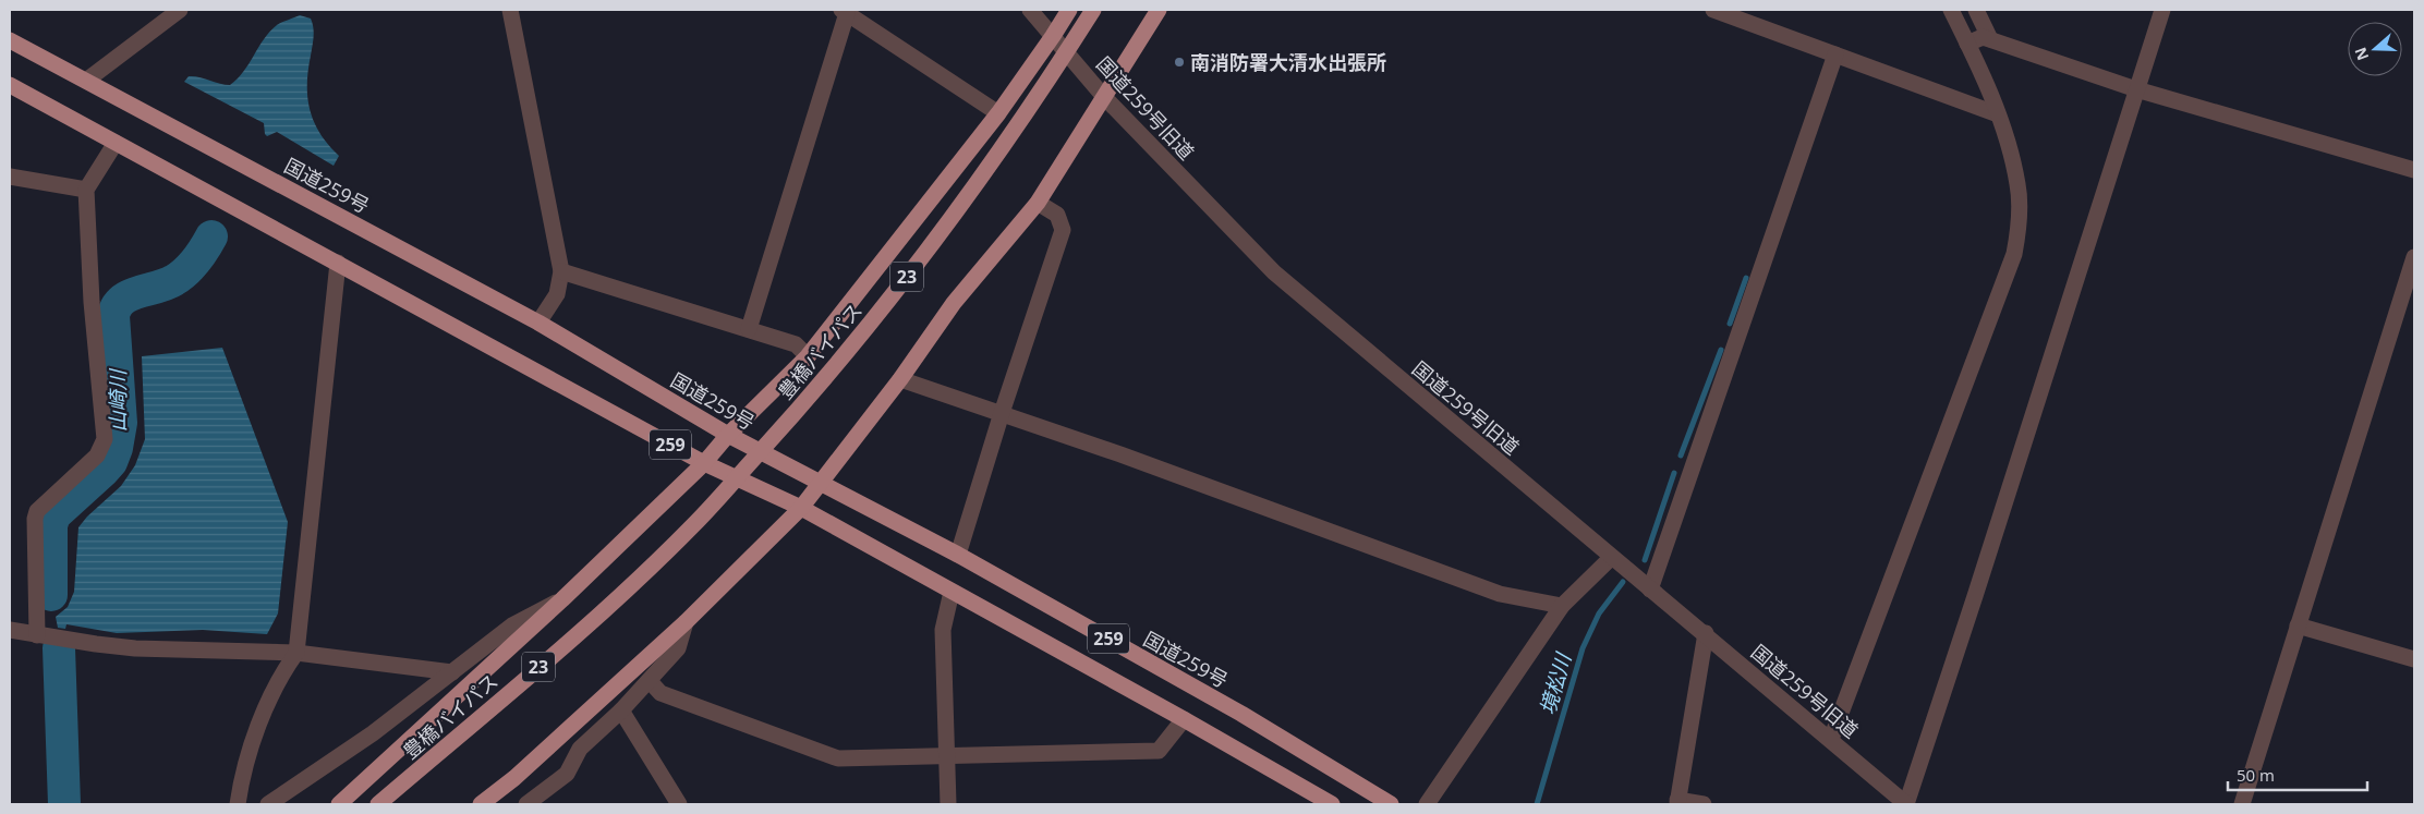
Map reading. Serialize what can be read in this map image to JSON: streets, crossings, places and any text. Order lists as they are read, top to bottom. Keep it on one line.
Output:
{"streets":{"highway":["国道259号","23","豊橋バイパス","259"],"street":["国道259号旧道"]},"crossings":[["国道259号旧道","23"],["国道259号","23"],["23","259"]],"water":["山崎川","境松川"],"places":["南消防署大清水出張所"],"scale_bar":"50 m","north":"left"}
